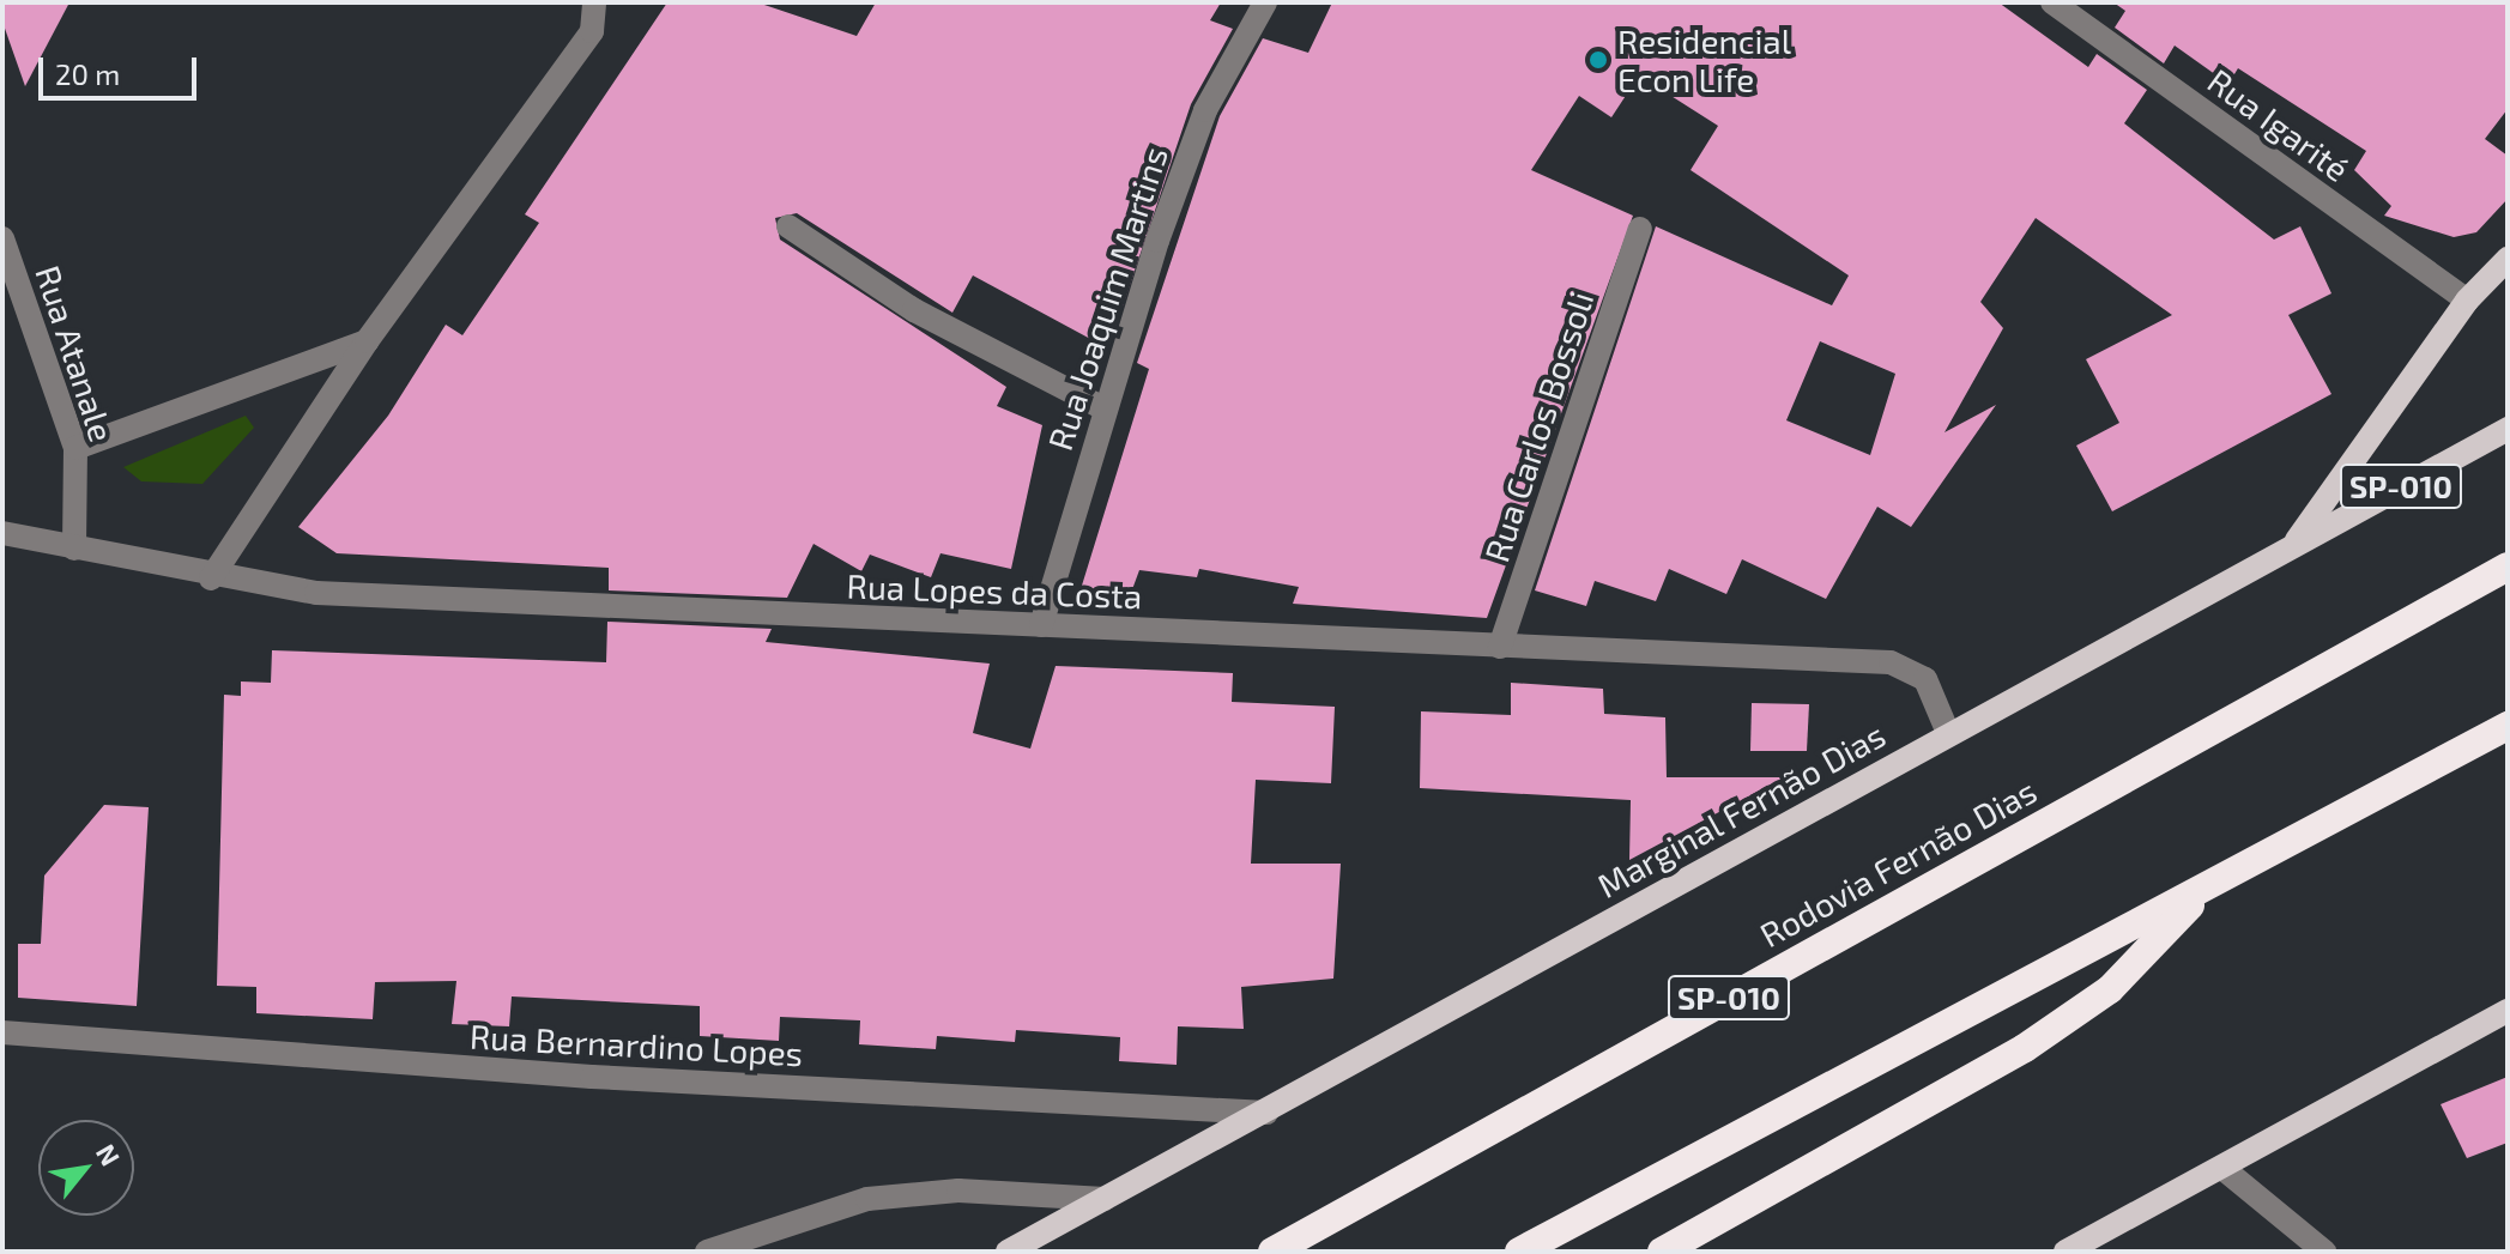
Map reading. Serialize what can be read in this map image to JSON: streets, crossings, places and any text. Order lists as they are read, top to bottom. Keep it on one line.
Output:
{"streets":{"highway":["SP-010","Rodovia Fernão Dias"],"main road":["Marginal Fernão Dias"],"street":["Rua Igarité","Rua Joaquim Martins","Rua Atanale","Rua Carlos Bossoli","Rua Lopes da Costa","Rua Bernardino Lopes"]},"crossings":[["Rua Joaquim Martins","Rua Lopes da Costa"],["Rua Atanale","Rua Lopes da Costa"],["Rua Carlos Bossoli","Rua Lopes da Costa"],["Rua Lopes da Costa","Marginal Fernão Dias"],["Marginal Fernão Dias","Rua Bernardino Lopes"]],"places":["Residencial Econ Life"],"scale_bar":"20 m","north":"top right"}
